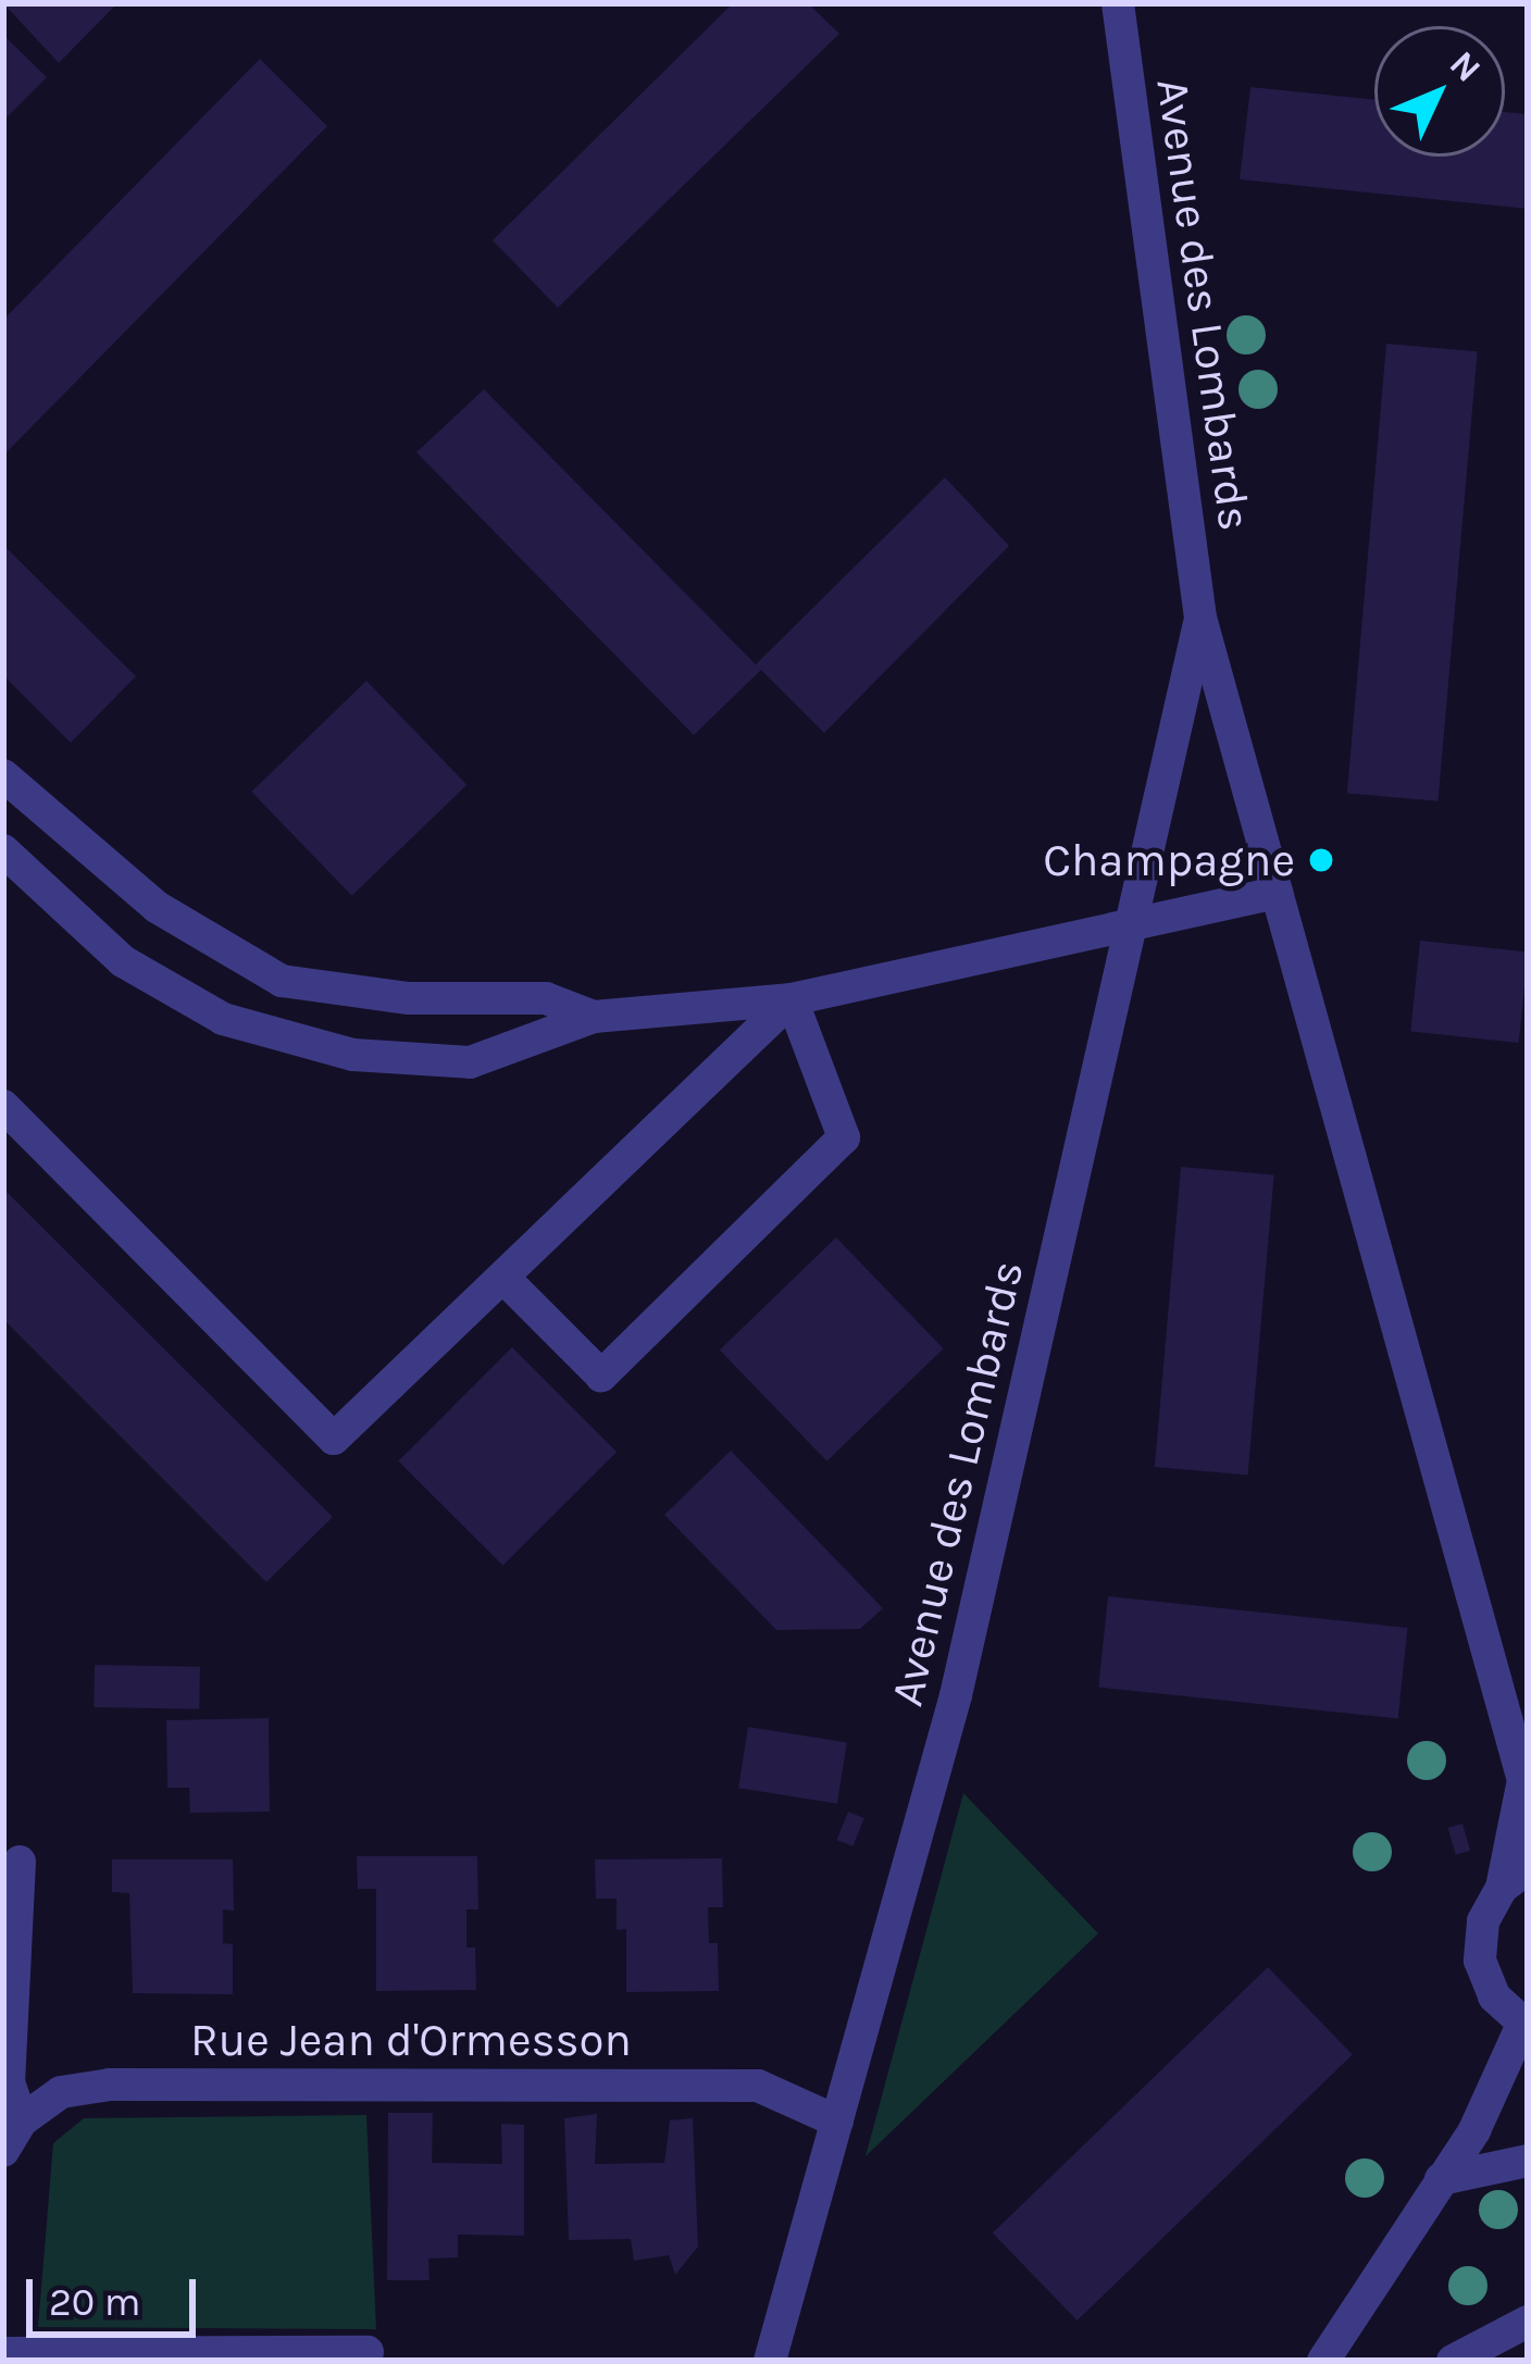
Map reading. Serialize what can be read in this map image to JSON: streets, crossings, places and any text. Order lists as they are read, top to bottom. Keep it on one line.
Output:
{"streets":{"street":["Avenue des Lombards","Rue Jean d'Ormesson"]},"crossings":[["Avenue des Lombards","Rue Jean d'Ormesson"]],"places":["Champagne"],"scale_bar":"20 m","north":"top right"}
